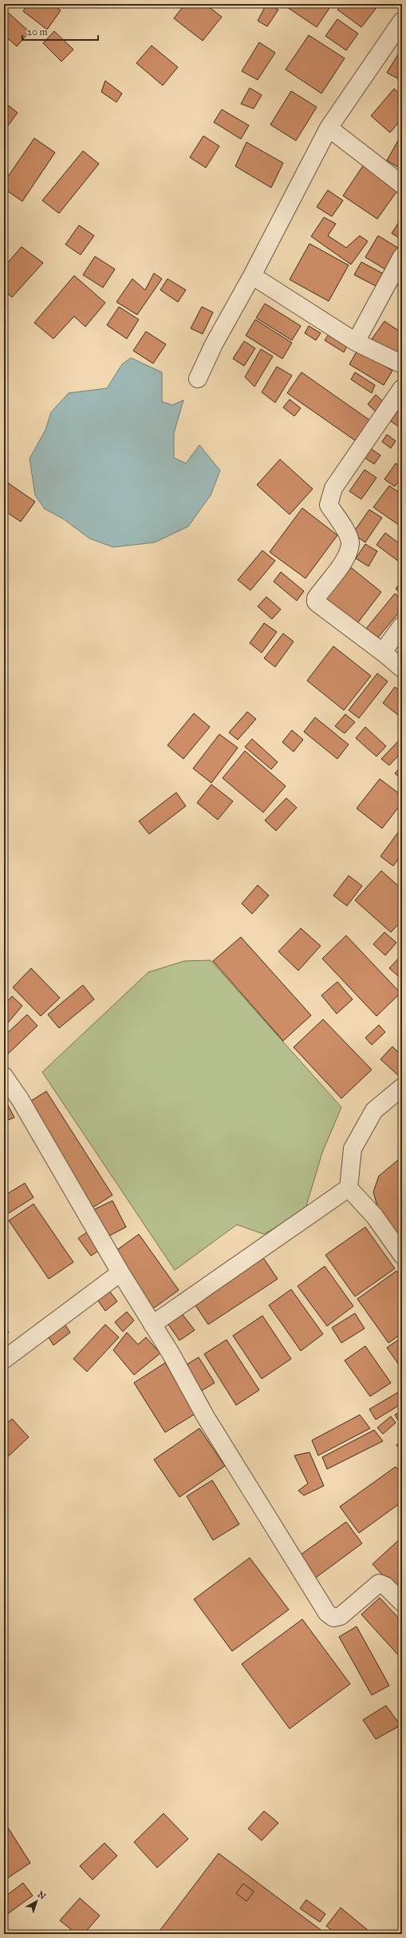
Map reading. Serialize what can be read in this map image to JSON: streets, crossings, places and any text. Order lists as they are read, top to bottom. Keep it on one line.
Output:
{"scale_bar":"20 m","north":"top right"}
